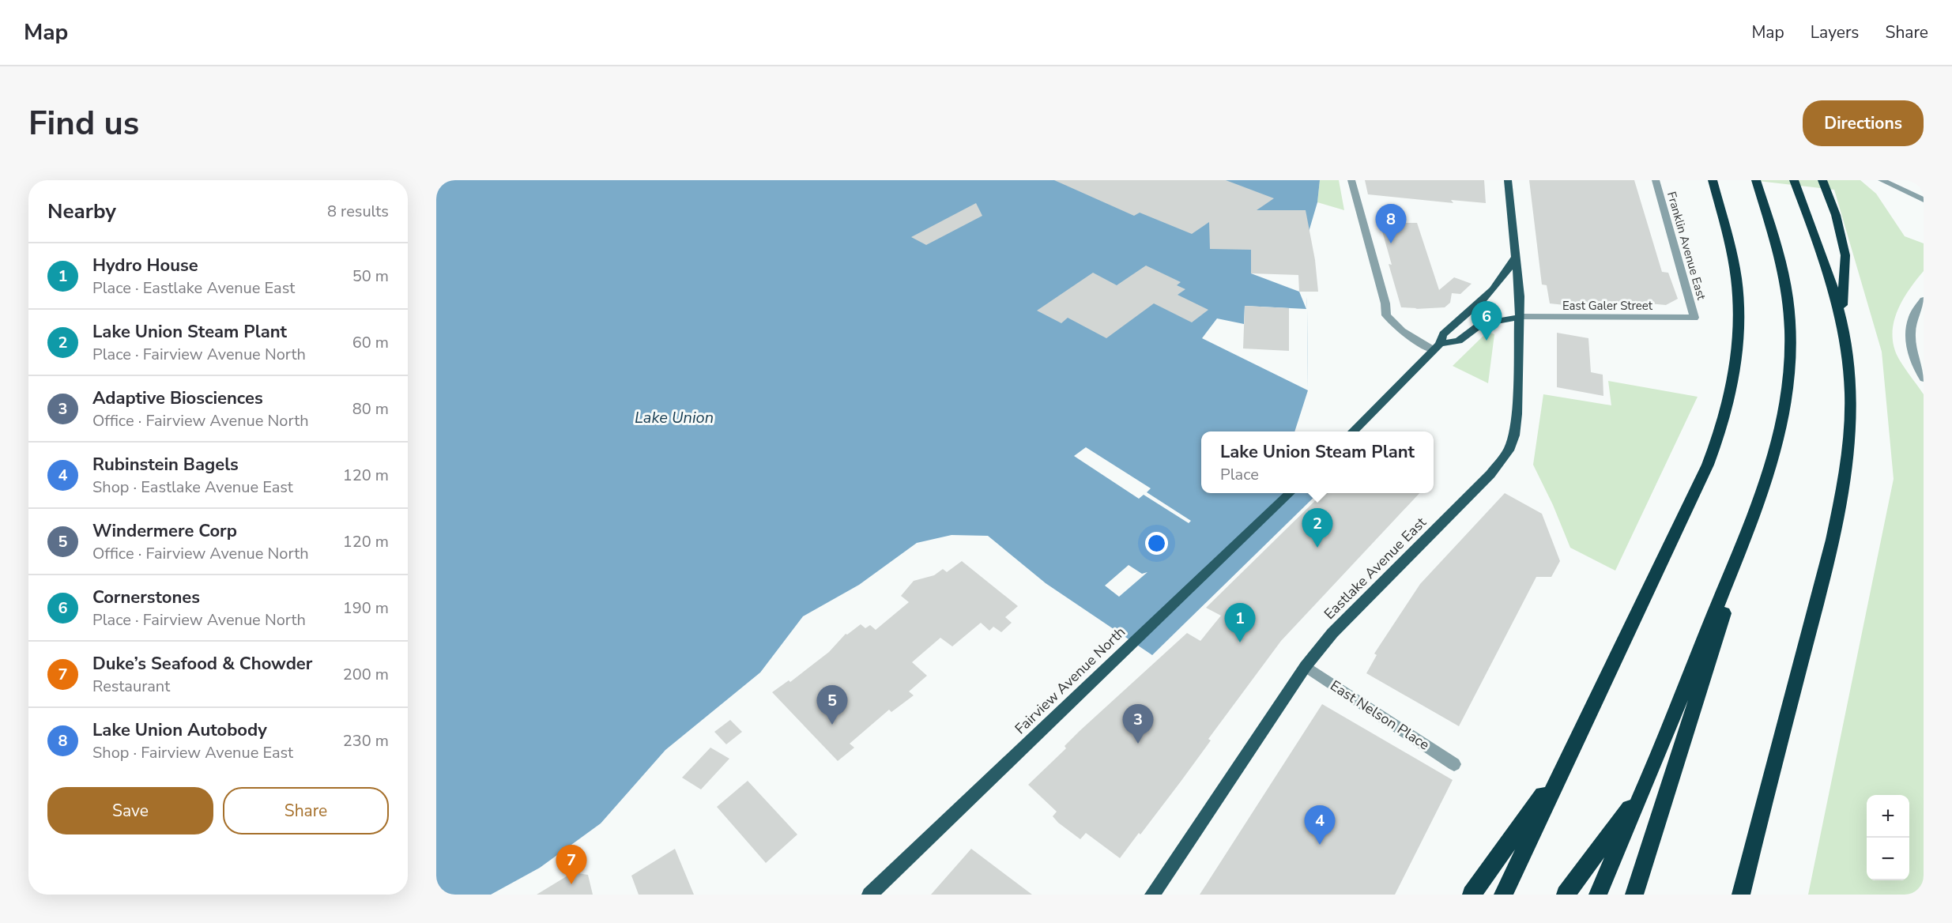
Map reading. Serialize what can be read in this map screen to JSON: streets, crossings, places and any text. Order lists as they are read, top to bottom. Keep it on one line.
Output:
{"streets":{"main road":["Eastlake Avenue East","Fairview Avenue North"],"street":["Franklin Avenue East","East Galer Street","East Nelson Place"]},"crossings":[["Franklin Avenue East","East Galer Street"],["East Galer Street","Eastlake Avenue East"],["Eastlake Avenue East","East Nelson Place"]],"water":["Lake Union"],"page":{"header":"Map","nav":["Map","Layers","Share"],"buttons":["Directions",["Save","Share"]],"title":"Find us","heading":["Nearby","8 results"],"pins":["8","6","2","1","5","3","4","7"],"list":[{"mark":"1","name":"Hydro House","note":"Place · Eastlake Avenue East","value":"50 m"},{"mark":"2","name":"Lake Union Steam Plant","note":"Place · Fairview Avenue North","value":"60 m"},{"mark":"3","name":"Adaptive Biosciences","note":"Office · Fairview Avenue North","value":"80 m"},{"mark":"4","name":"Rubinstein Bagels","note":"Shop · Eastlake Avenue East","value":"120 m"},{"mark":"5","name":"Windermere Corp","note":"Office · Fairview Avenue North","value":"120 m"},{"mark":"6","name":"Cornerstones","note":"Place · Fairview Avenue North","value":"190 m"},{"mark":"7","name":"Duke’s Seafood & Chowder","note":"Restaurant","value":"200 m"},{"mark":"8","name":"Lake Union Autobody","note":"Shop · Fairview Avenue East","value":"230 m"}],"popup":["Lake Union Steam Plant","Place"],"map_buttons":["+","−"]}}
